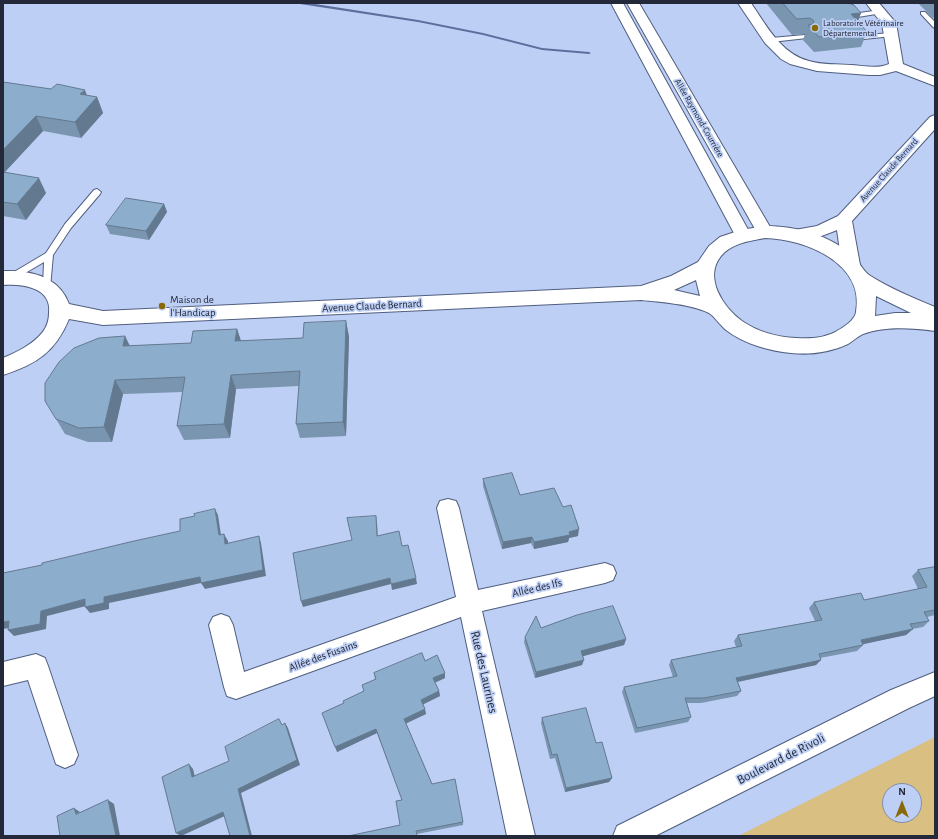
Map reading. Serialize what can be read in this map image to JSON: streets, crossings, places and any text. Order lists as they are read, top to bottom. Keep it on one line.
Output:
{"streets":{"street":["Allée Raymond-Courrière","Avenue Claude Bernard","Allée des Ifs","Allée des Fusains","Rue des Laurines","Boulevard de Rivoli"]},"crossings":[["Allée Raymond-Courrière","Avenue Claude Bernard"],["Allée des Ifs","Allée des Fusains"],["Allée des Ifs","Rue des Laurines"],["Allée des Fusains","Rue des Laurines"]],"places":["Laboratoire Vétérinaire Départemental","Maison de l'Handicap"],"north":"top"}
